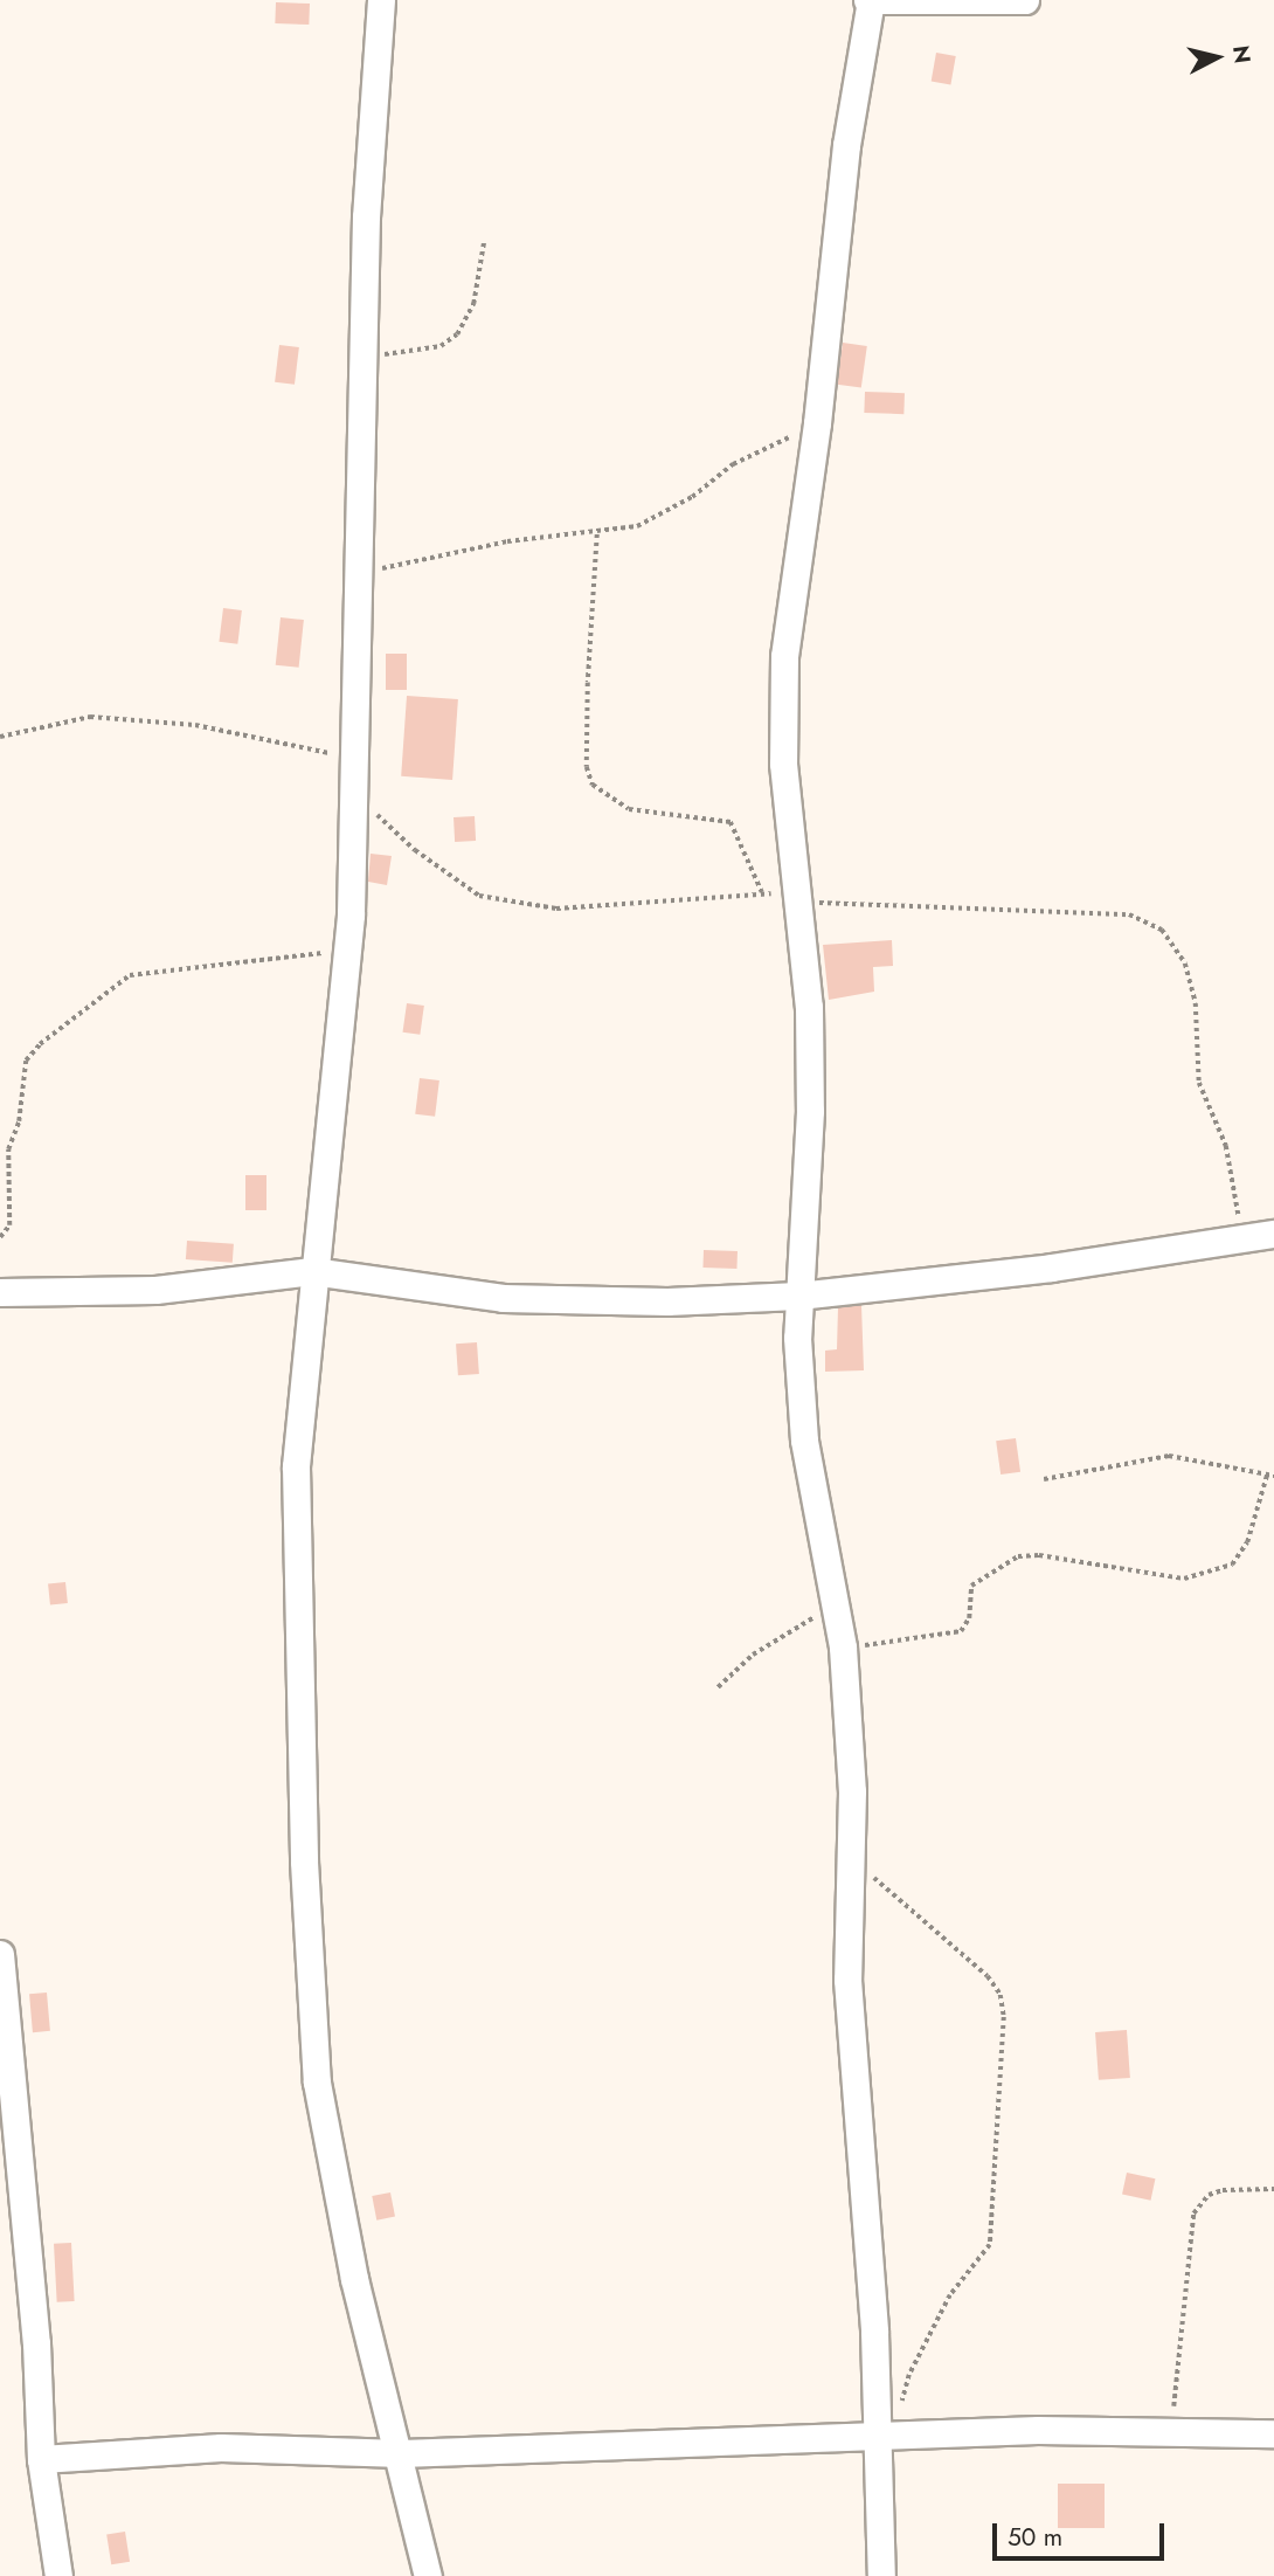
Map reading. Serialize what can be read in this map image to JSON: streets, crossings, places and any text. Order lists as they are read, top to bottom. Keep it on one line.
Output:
{"scale_bar":"50 m","north":"right"}
